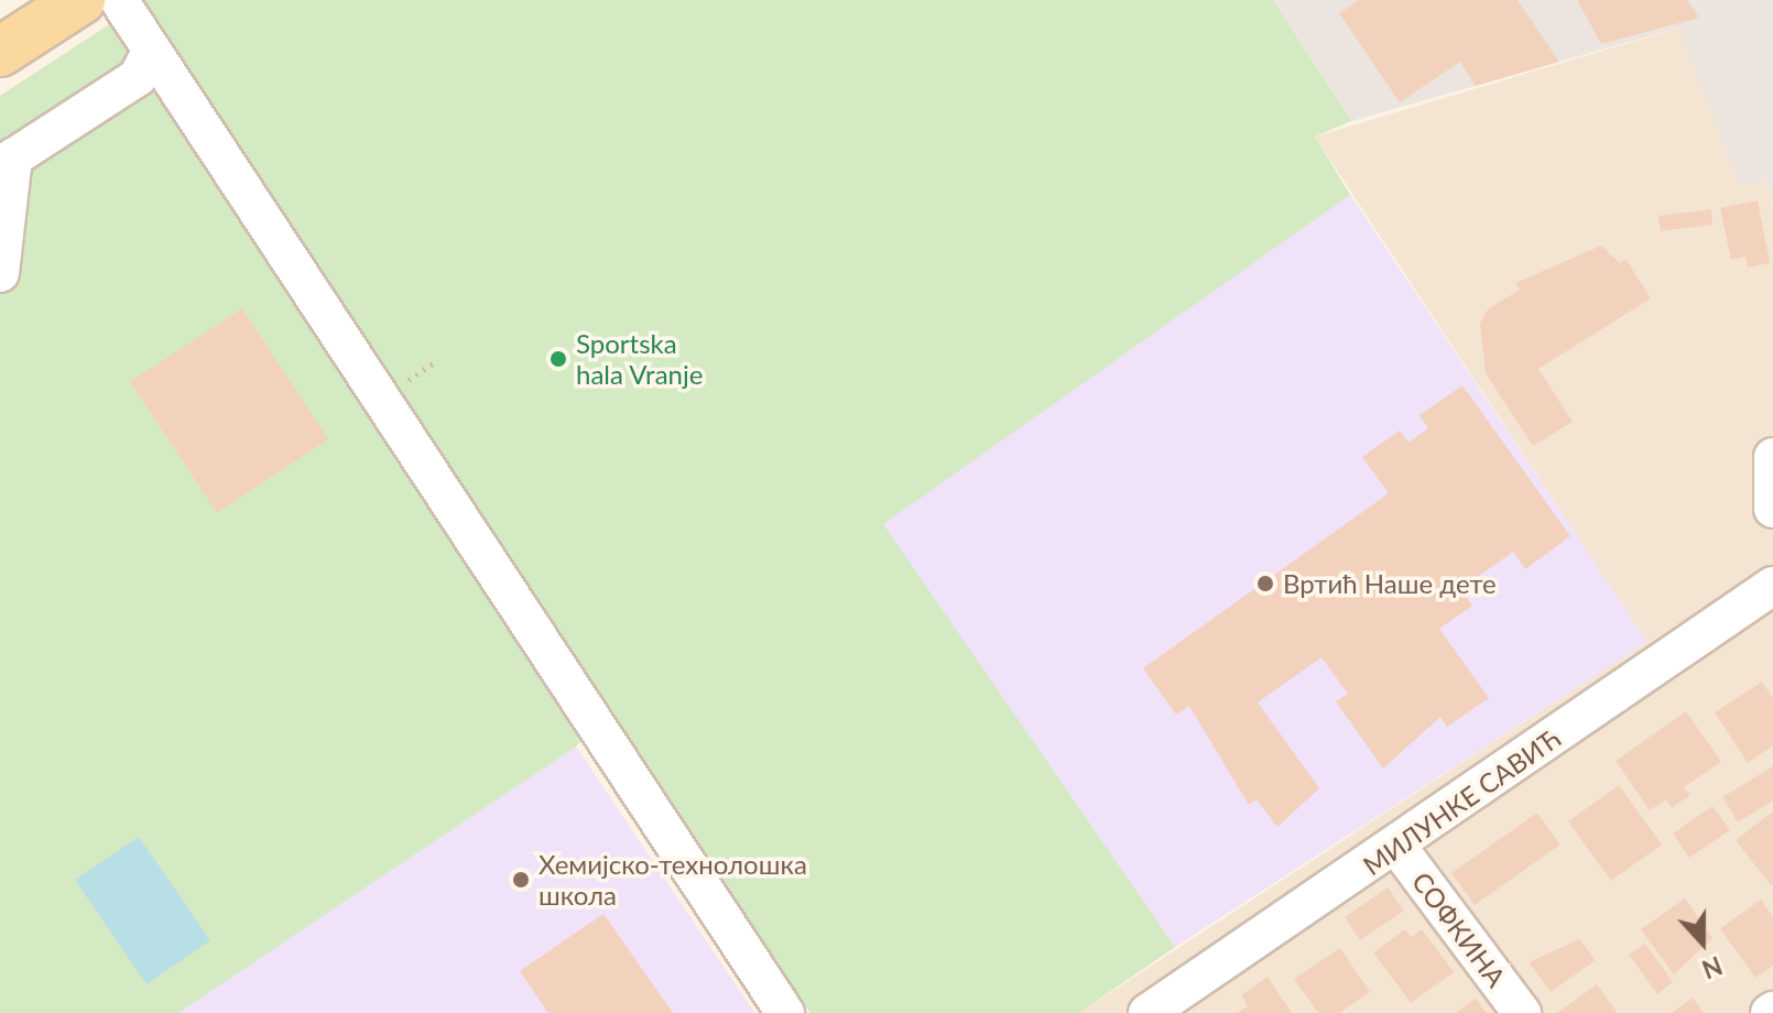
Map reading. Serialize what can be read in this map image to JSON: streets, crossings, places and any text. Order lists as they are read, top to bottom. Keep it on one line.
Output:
{"streets":{"street":["МИЛУНКЕ САВИЋ","СОФКИНА"]},"crossings":[["МИЛУНКЕ САВИЋ","СОФКИНА"]],"places":["Sportska hala Vranje","Вртић Наше дете","Хемијско-технолошка школа"],"north":"bottom"}
